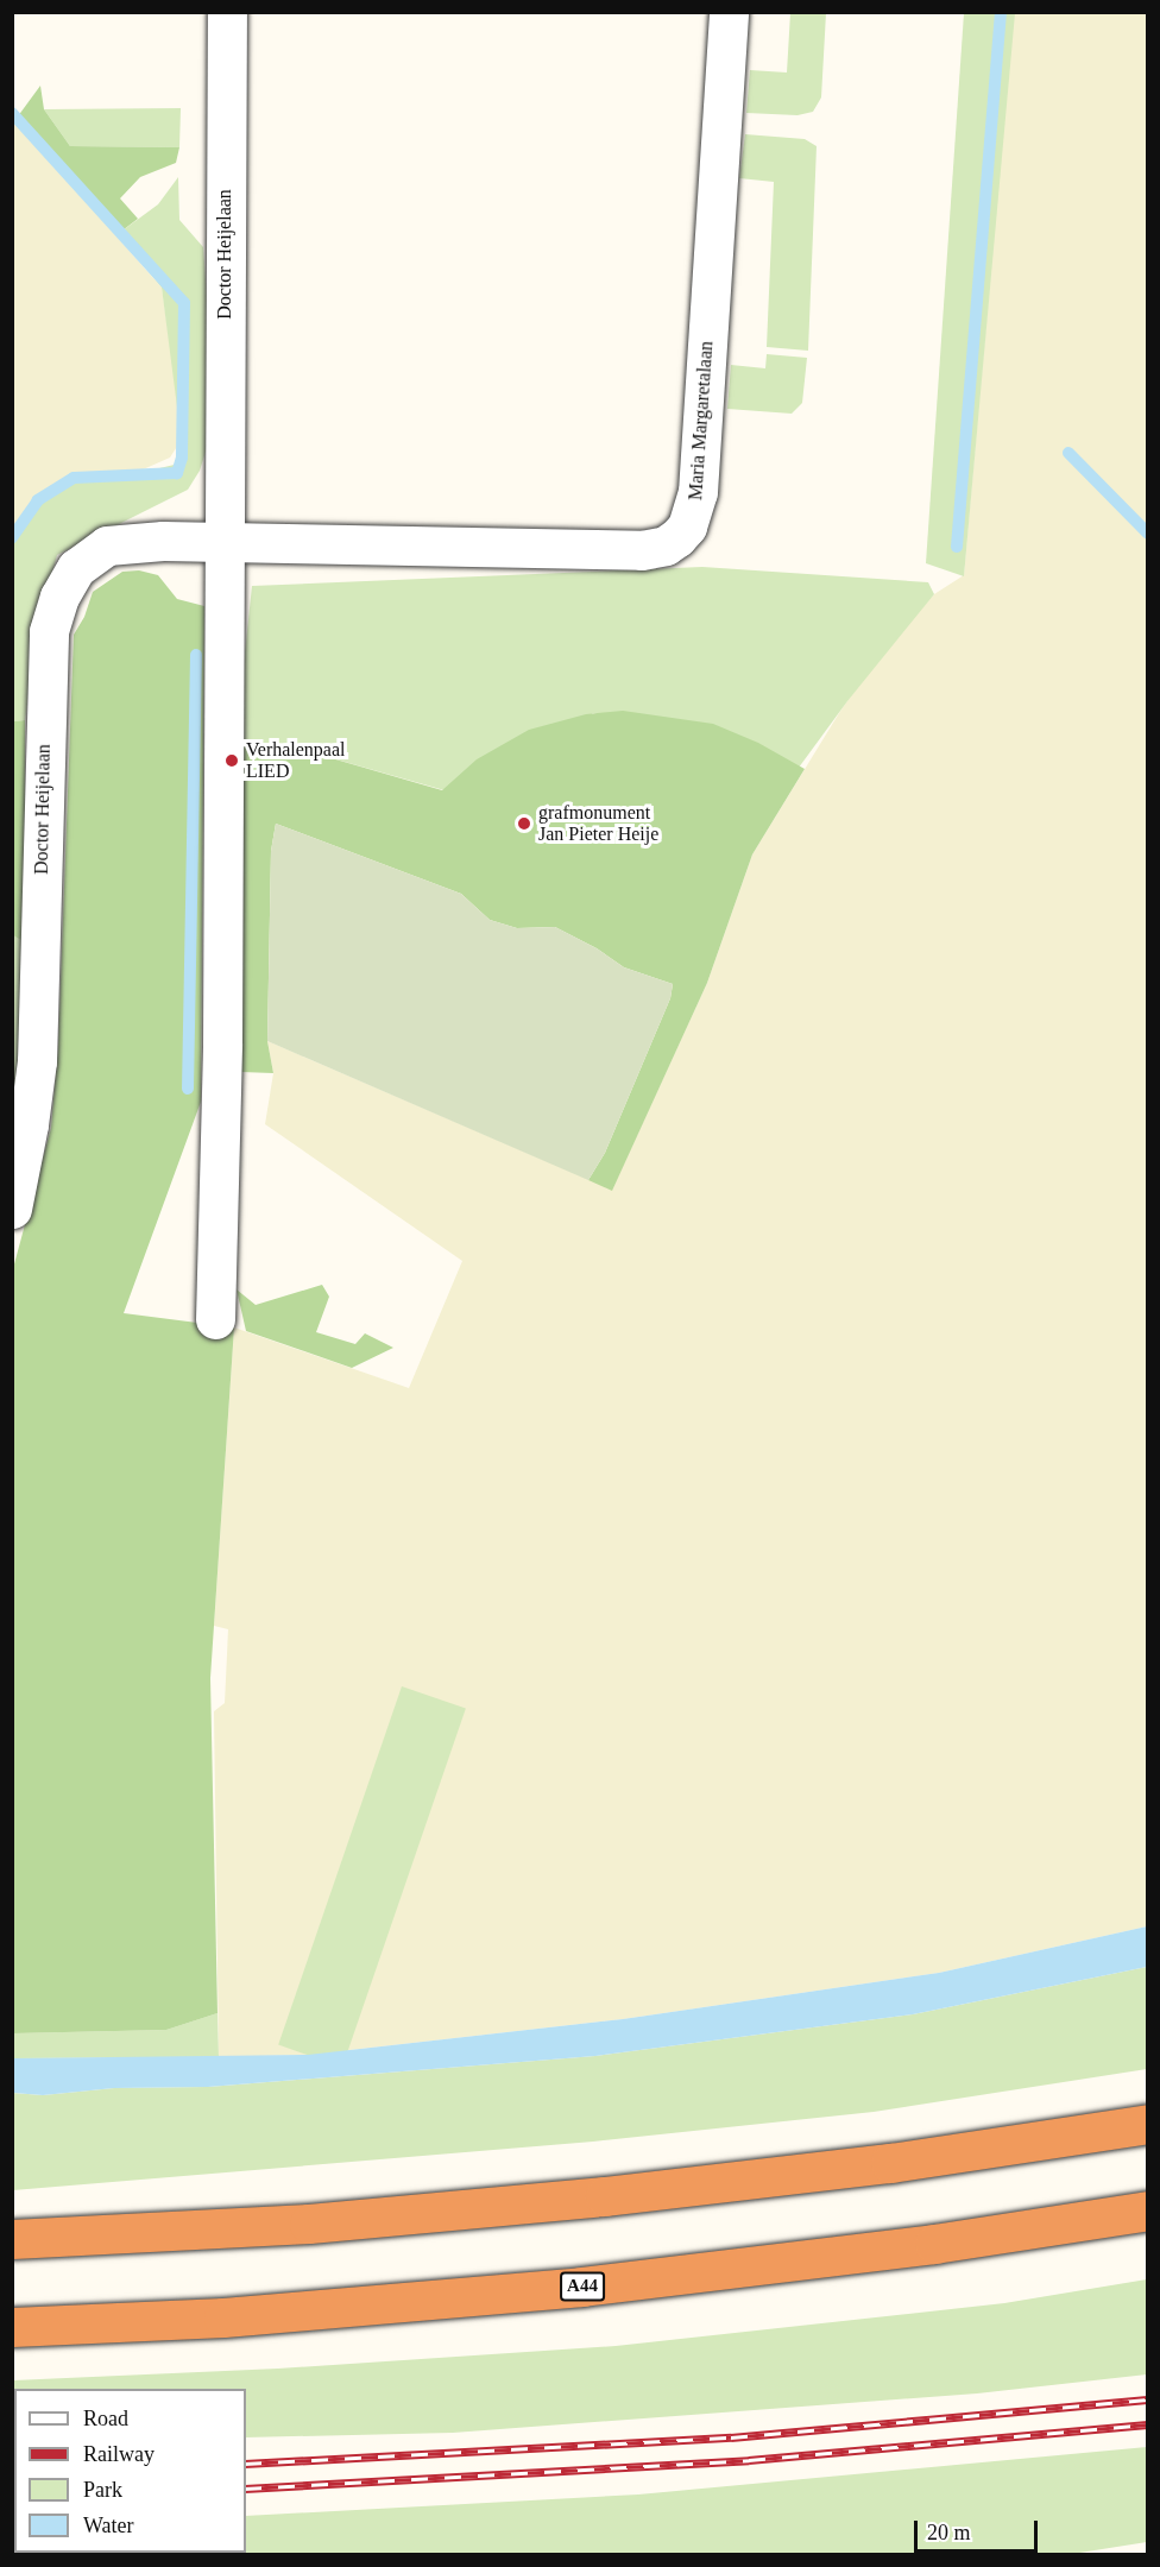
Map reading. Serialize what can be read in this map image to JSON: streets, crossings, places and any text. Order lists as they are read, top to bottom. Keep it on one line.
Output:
{"streets":{"highway":["A44"],"street":["Doctor Heijelaan","Maria Margaretalaan"]},"crossings":[["Doctor Heijelaan","Maria Margaretalaan"]],"places":["Verhalenpaal LIED","grafmonument Jan Pieter Heije"],"legend":["Road","Railway","Park","Water"],"scale_bar":"20 m"}
